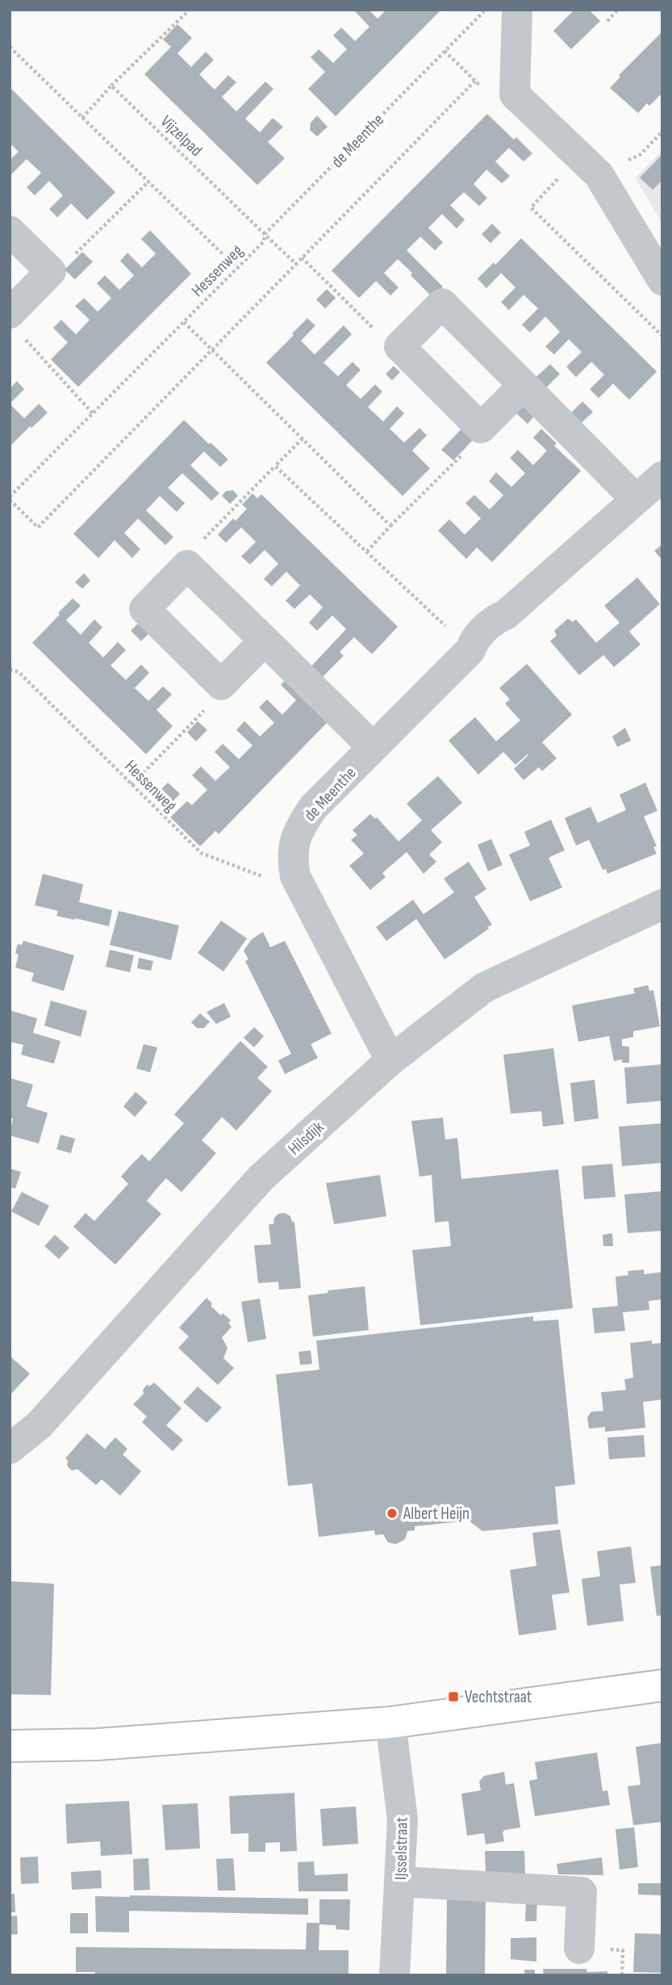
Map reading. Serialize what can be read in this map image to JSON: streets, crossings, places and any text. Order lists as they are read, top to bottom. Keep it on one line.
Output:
{"streets":{"street":["de Meenthe","Hilsdijk","IJsselstraat"],"path":["Vijzelpad","Hessenweg"]},"crossings":[["Vijzelpad","de Meenthe"],["Vijzelpad","Hessenweg"],["de Meenthe","Hessenweg"],["de Meenthe","Hilsdijk"]],"places":{"other":["Albert Heijn"],"transit":["Vechtstraat"]}}
